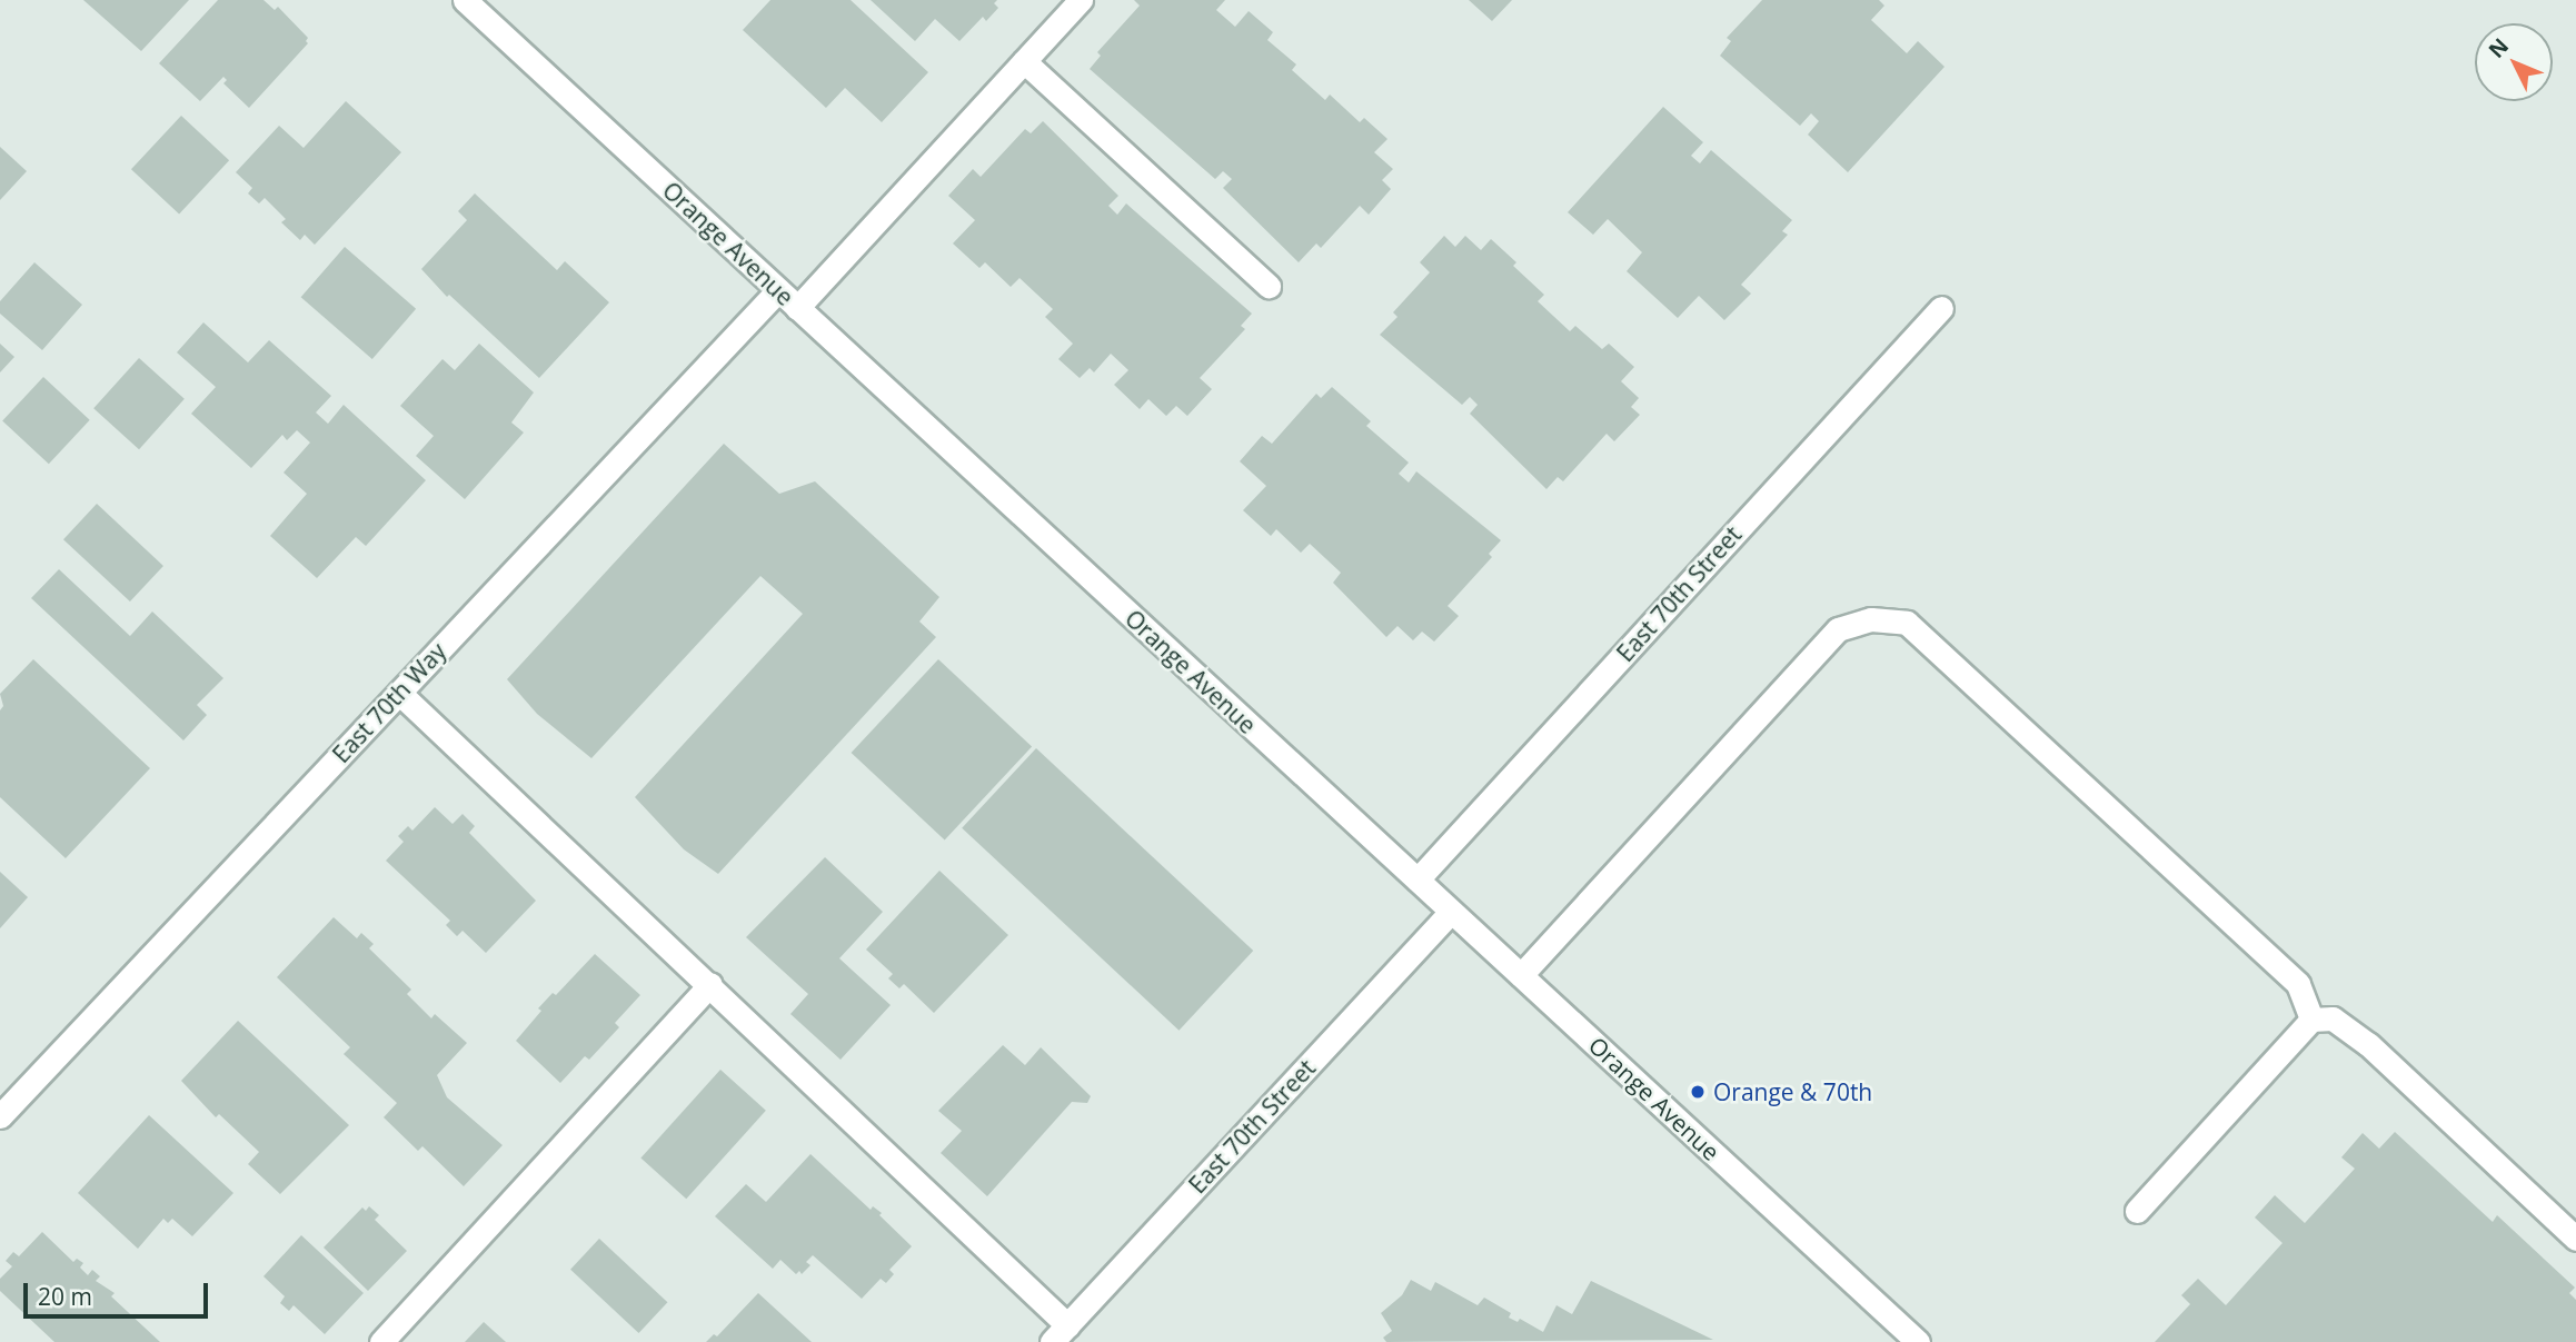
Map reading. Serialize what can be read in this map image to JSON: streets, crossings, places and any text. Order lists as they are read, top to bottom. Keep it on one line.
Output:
{"streets":{"street":["Orange Avenue","East 70th Street","East 70th Way"]},"crossings":[["Orange Avenue","East 70th Street"],["Orange Avenue","East 70th Way"]],"places":["Orange & 70th"],"scale_bar":"20 m","north":"top left"}
